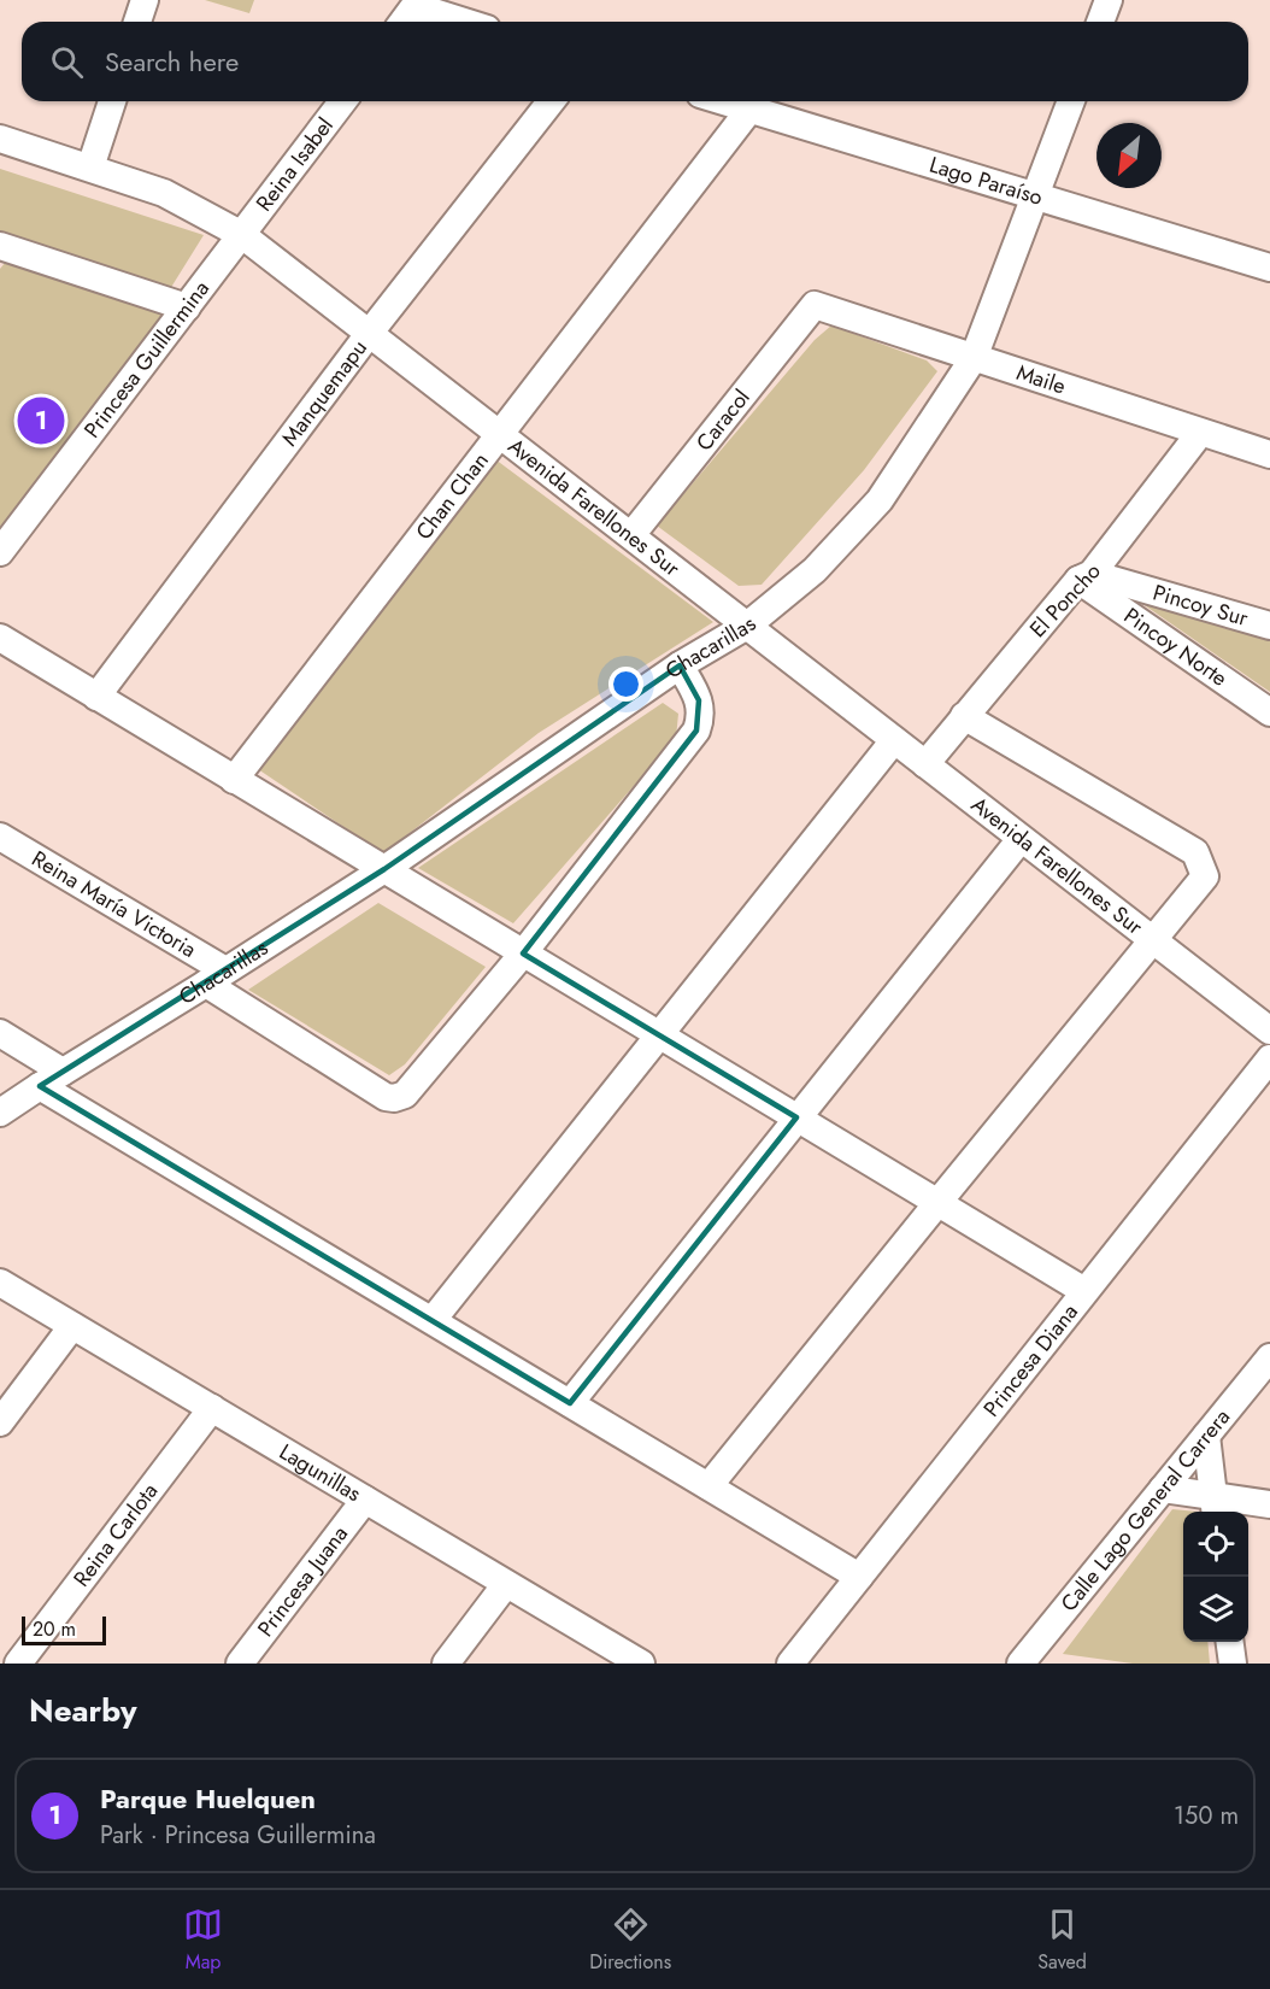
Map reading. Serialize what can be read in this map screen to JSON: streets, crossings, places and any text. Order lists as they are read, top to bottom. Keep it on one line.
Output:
{"streets":{"street":["Reina Isabel","Lago Paraíso","Princesa Guillermina","Maile","Manquemapu","Caracol","Chan Chan","Avenida Farellones Sur","El Poncho","Pincoy Sur","Chacarillas","Pincoy Norte","Reina María Victoria","Princesa Diana","Lagunillas","Calle Lago General Carrera","Reina Carlota","Princesa Juana"]},"crossings":[["Reina Isabel","Princesa Guillermina"],["Reina Isabel","Avenida Farellones Sur"],["Lago Paraíso","Chan Chan"],["Lago Paraíso","Chacarillas"],["Princesa Guillermina","Avenida Farellones Sur"],["Maile","Caracol"],["Maile","El Poncho"],["Maile","Chacarillas"],["Manquemapu","Avenida Farellones Sur"],["Caracol","Avenida Farellones Sur"],["Chan Chan","Avenida Farellones Sur"],["Avenida Farellones Sur","El Poncho"],["Avenida Farellones Sur","Chacarillas"],["El Poncho","Pincoy Sur"],["El Poncho","Pincoy Norte"],["Pincoy Sur","Pincoy Norte"],["Chacarillas","Reina María Victoria"],["Lagunillas","Reina Carlota"],["Lagunillas","Princesa Juana"]],"scale_bar":"20 m","north":"bottom left","page":{"search":"Search here","pins":"1","scale":"20 m","heading":"Nearby","list":[{"mark":"1","name":"Parque Huelquen","note":"Park · Princesa Guillermina","value":"150 m"}],"nav":["Map","Directions","Saved"]}}
